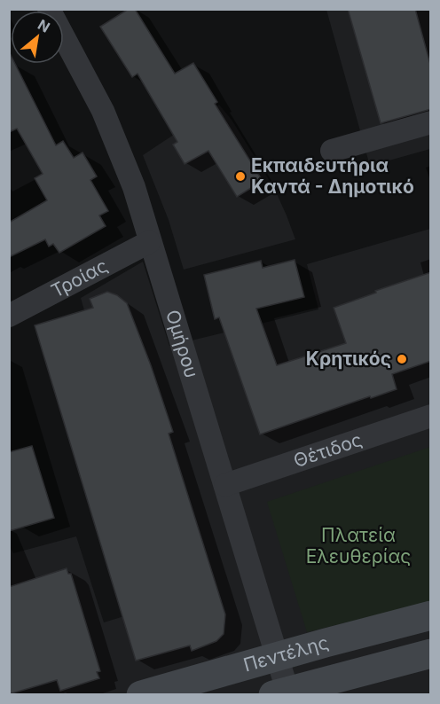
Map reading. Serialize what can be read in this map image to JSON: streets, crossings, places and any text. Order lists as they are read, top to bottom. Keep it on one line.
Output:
{"streets":{"main road":["Πεντέλης"],"street":["Τροίας","Ομήρου","Θέτιδος"]},"crossings":[["Τροίας","Ομήρου"],["Ομήρου","Θέτιδος"],["Ομήρου","Πεντέλης"]],"parks":["Πλατεία Ελευθερίας"],"places":["Εκπαιδευτήρια Καντά - Δημοτικό","Κρητικός"],"north":"top right"}
